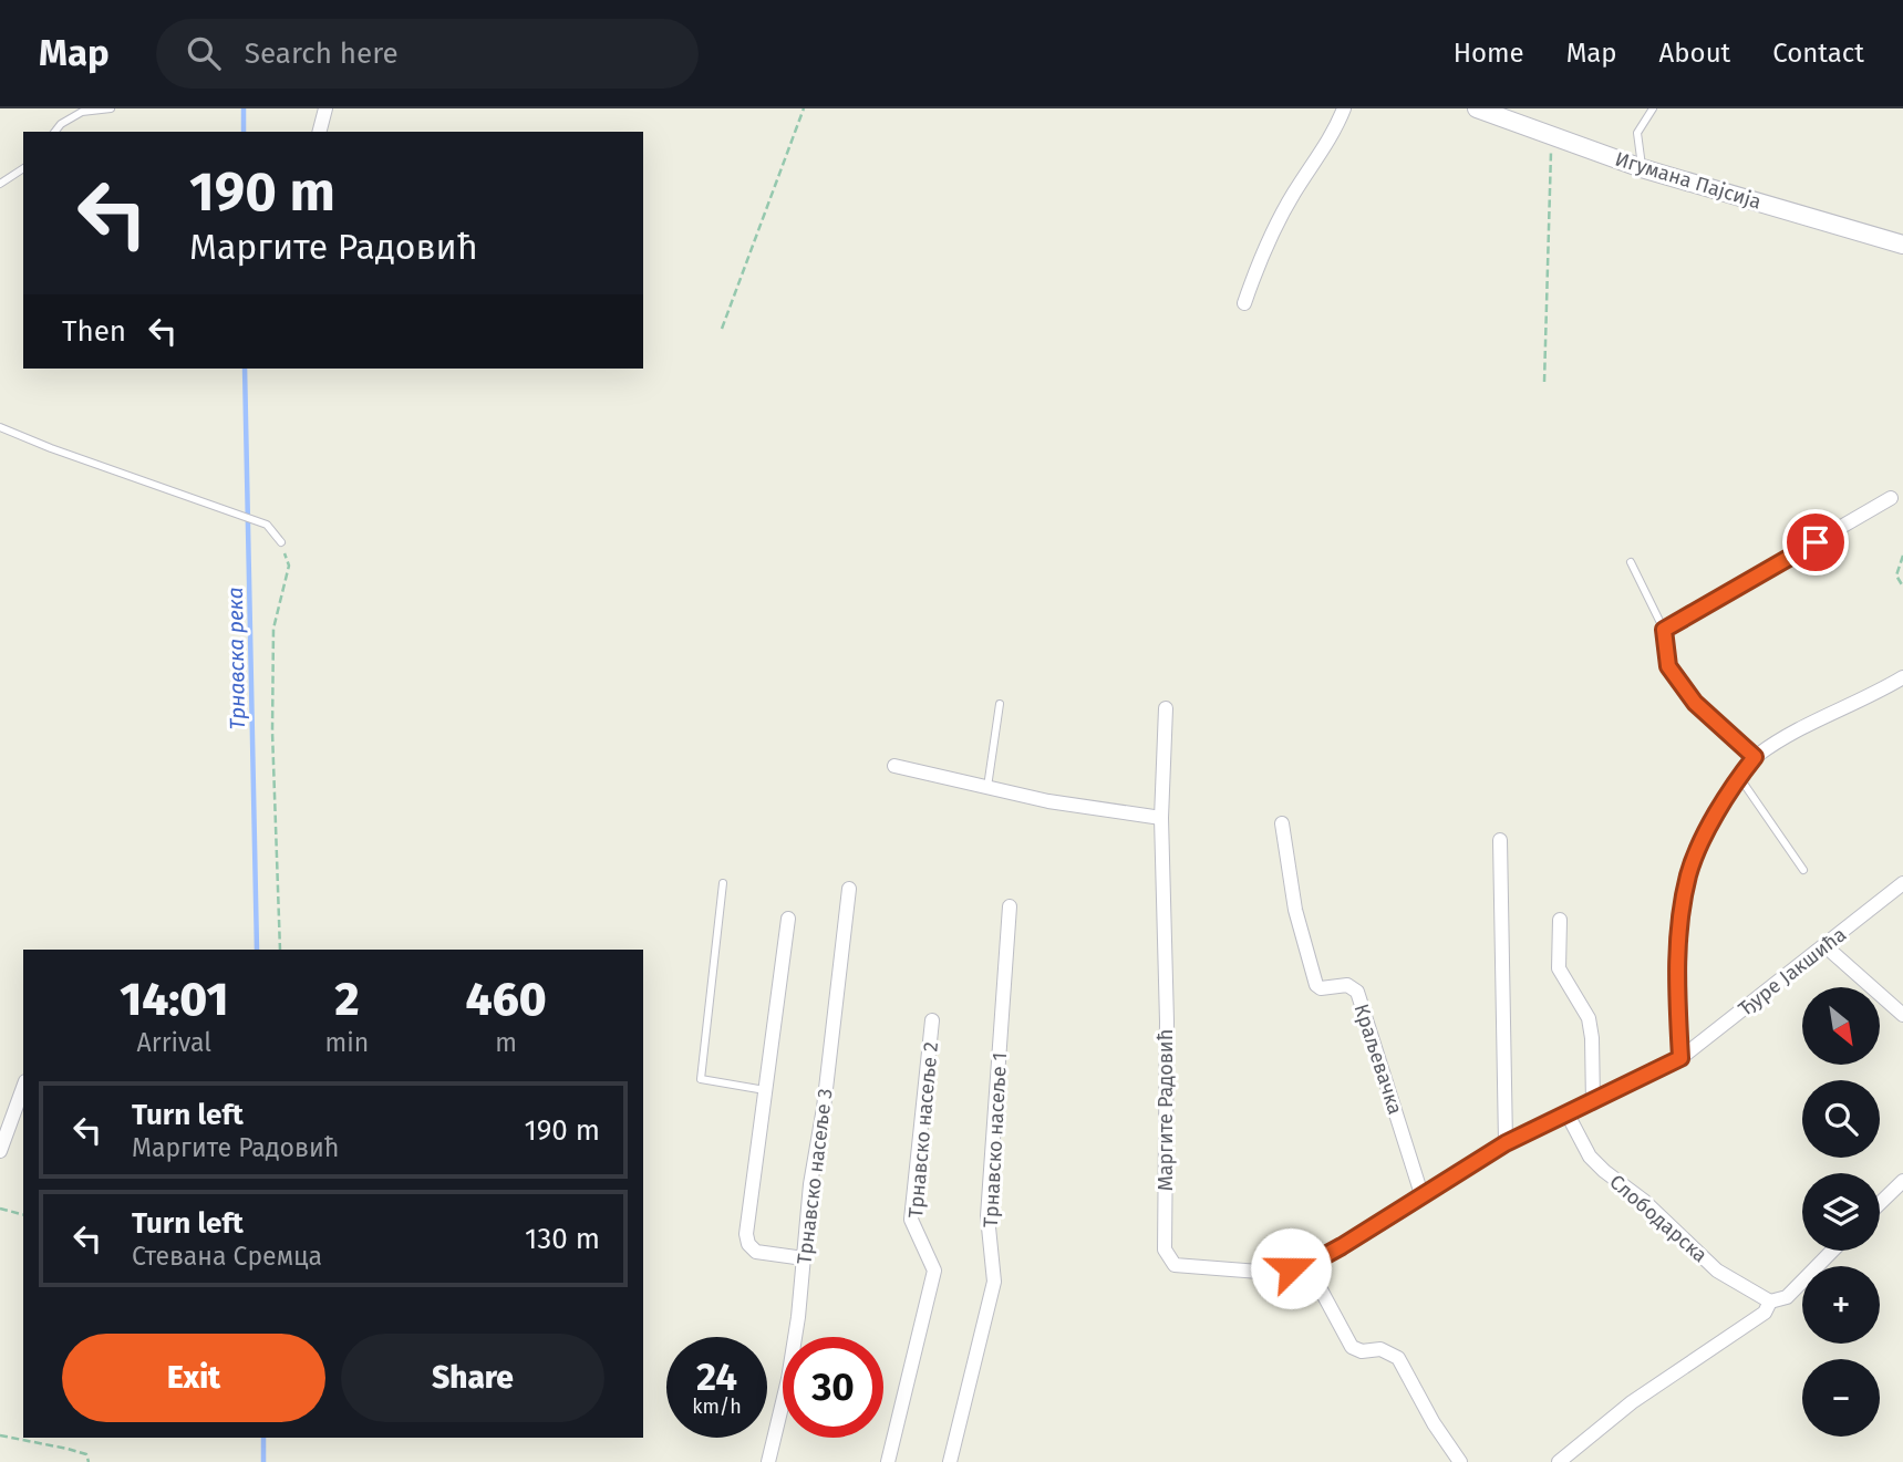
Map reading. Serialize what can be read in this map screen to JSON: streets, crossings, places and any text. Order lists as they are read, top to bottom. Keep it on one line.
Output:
{"streets":{"street":["Игумана Пајсија","Ђуре Јакшића","Краљевачка","Маргите Радовић","Трнавско насеље 2","Трнавско насеље 1","Трнавско насеље 3","Слободарска"]},"crossings":[["Ђуре Јакшића","Маргите Радовић"],["Краљевачка","Маргите Радовић"],["Маргите Радовић","Слободарска"]],"water":["Трнавска река"],"north":"bottom right","page":{"header":"Map","search":"Search here","nav":["Home","Map","About","Contact"],"turn":["190 m","Маргите Радовић"],"then":"Then","eta":["14:01","Arrival","2","min","460","m"],"map_buttons":["+","−"],"list":[{"name":"Turn left","note":"Маргите Радовић","value":"190 m"},{"name":"Turn left","note":"Стевана Сремца","value":"130 m"}],"buttons":["Exit","Share"],"speed":"24 km/h","limit":"30"}}
